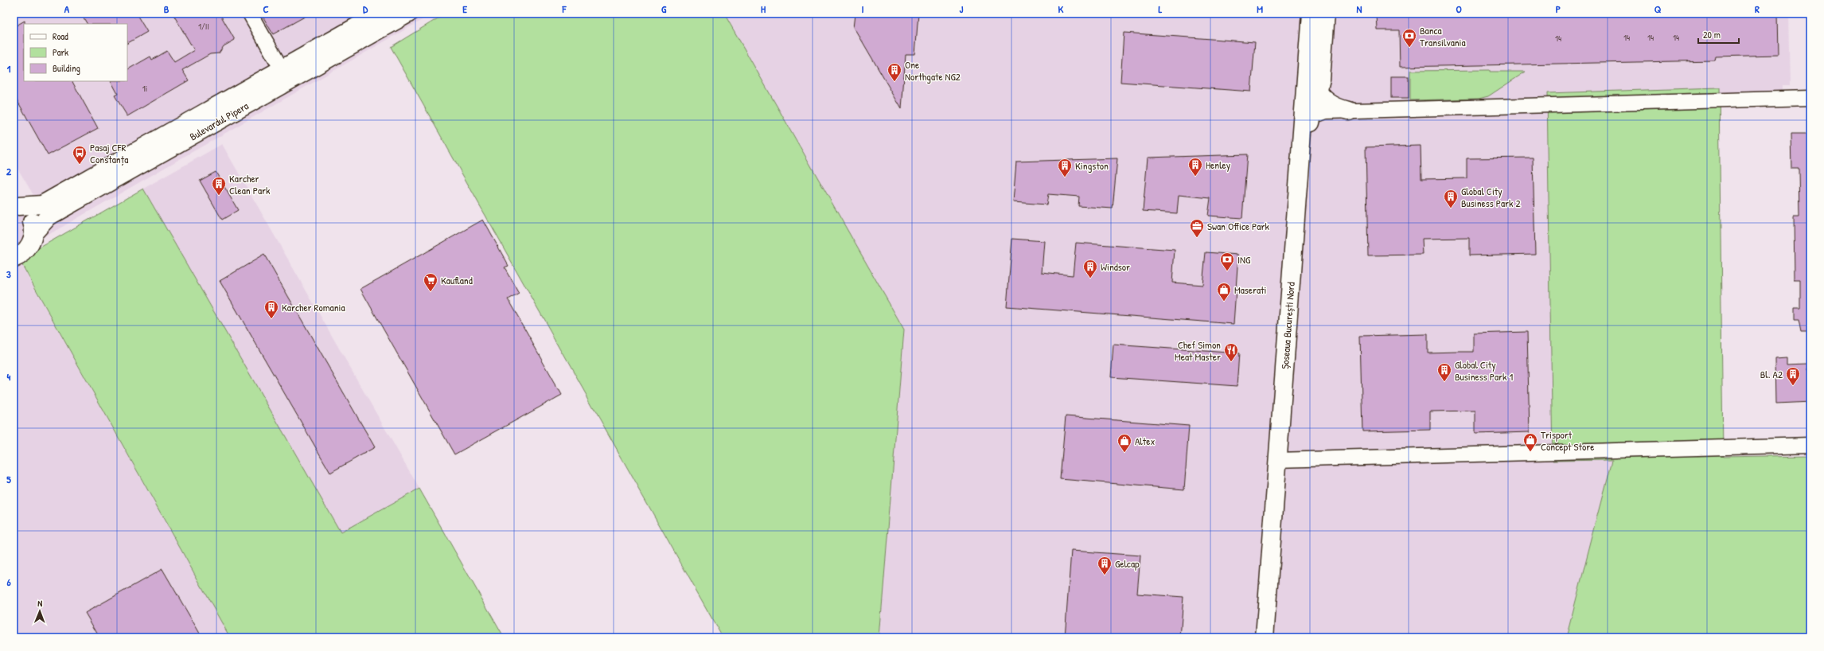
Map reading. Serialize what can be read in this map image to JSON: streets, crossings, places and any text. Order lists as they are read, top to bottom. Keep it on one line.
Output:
{"streets":{"main road":["Bulevardul Pipera","Șoseaua București Nord"]},"places":{"bank":["Banca Transilvania","ING"],"building":["One Northgate NG2","Henley","Kingston","Karcher Clean Park","Global City Business Park 2","Windsor","Karcher Romania","Global City Business Park 1","Bl. A2","Gelcap"],"bus stop":["Pasaj CFR Constanța"],"office":["Swan Office Park"],"supermarket":["Kaufland"],"shop":["Maserati","Trisport Concept Store","Altex"],"restaurant":["Chef Simon Meat Master"]},"house_numbers":["1/II","14","14","14","14","1i"],"legend":["Road","Park","Building"],"scale_bar":"20 m","north":"top","grid":{"columns":["A","B","C","D","E","F","G","H","I","J","K","L","M","N","O","P","Q","R"],"rows":["1","2","3","4","5","6"]}}
